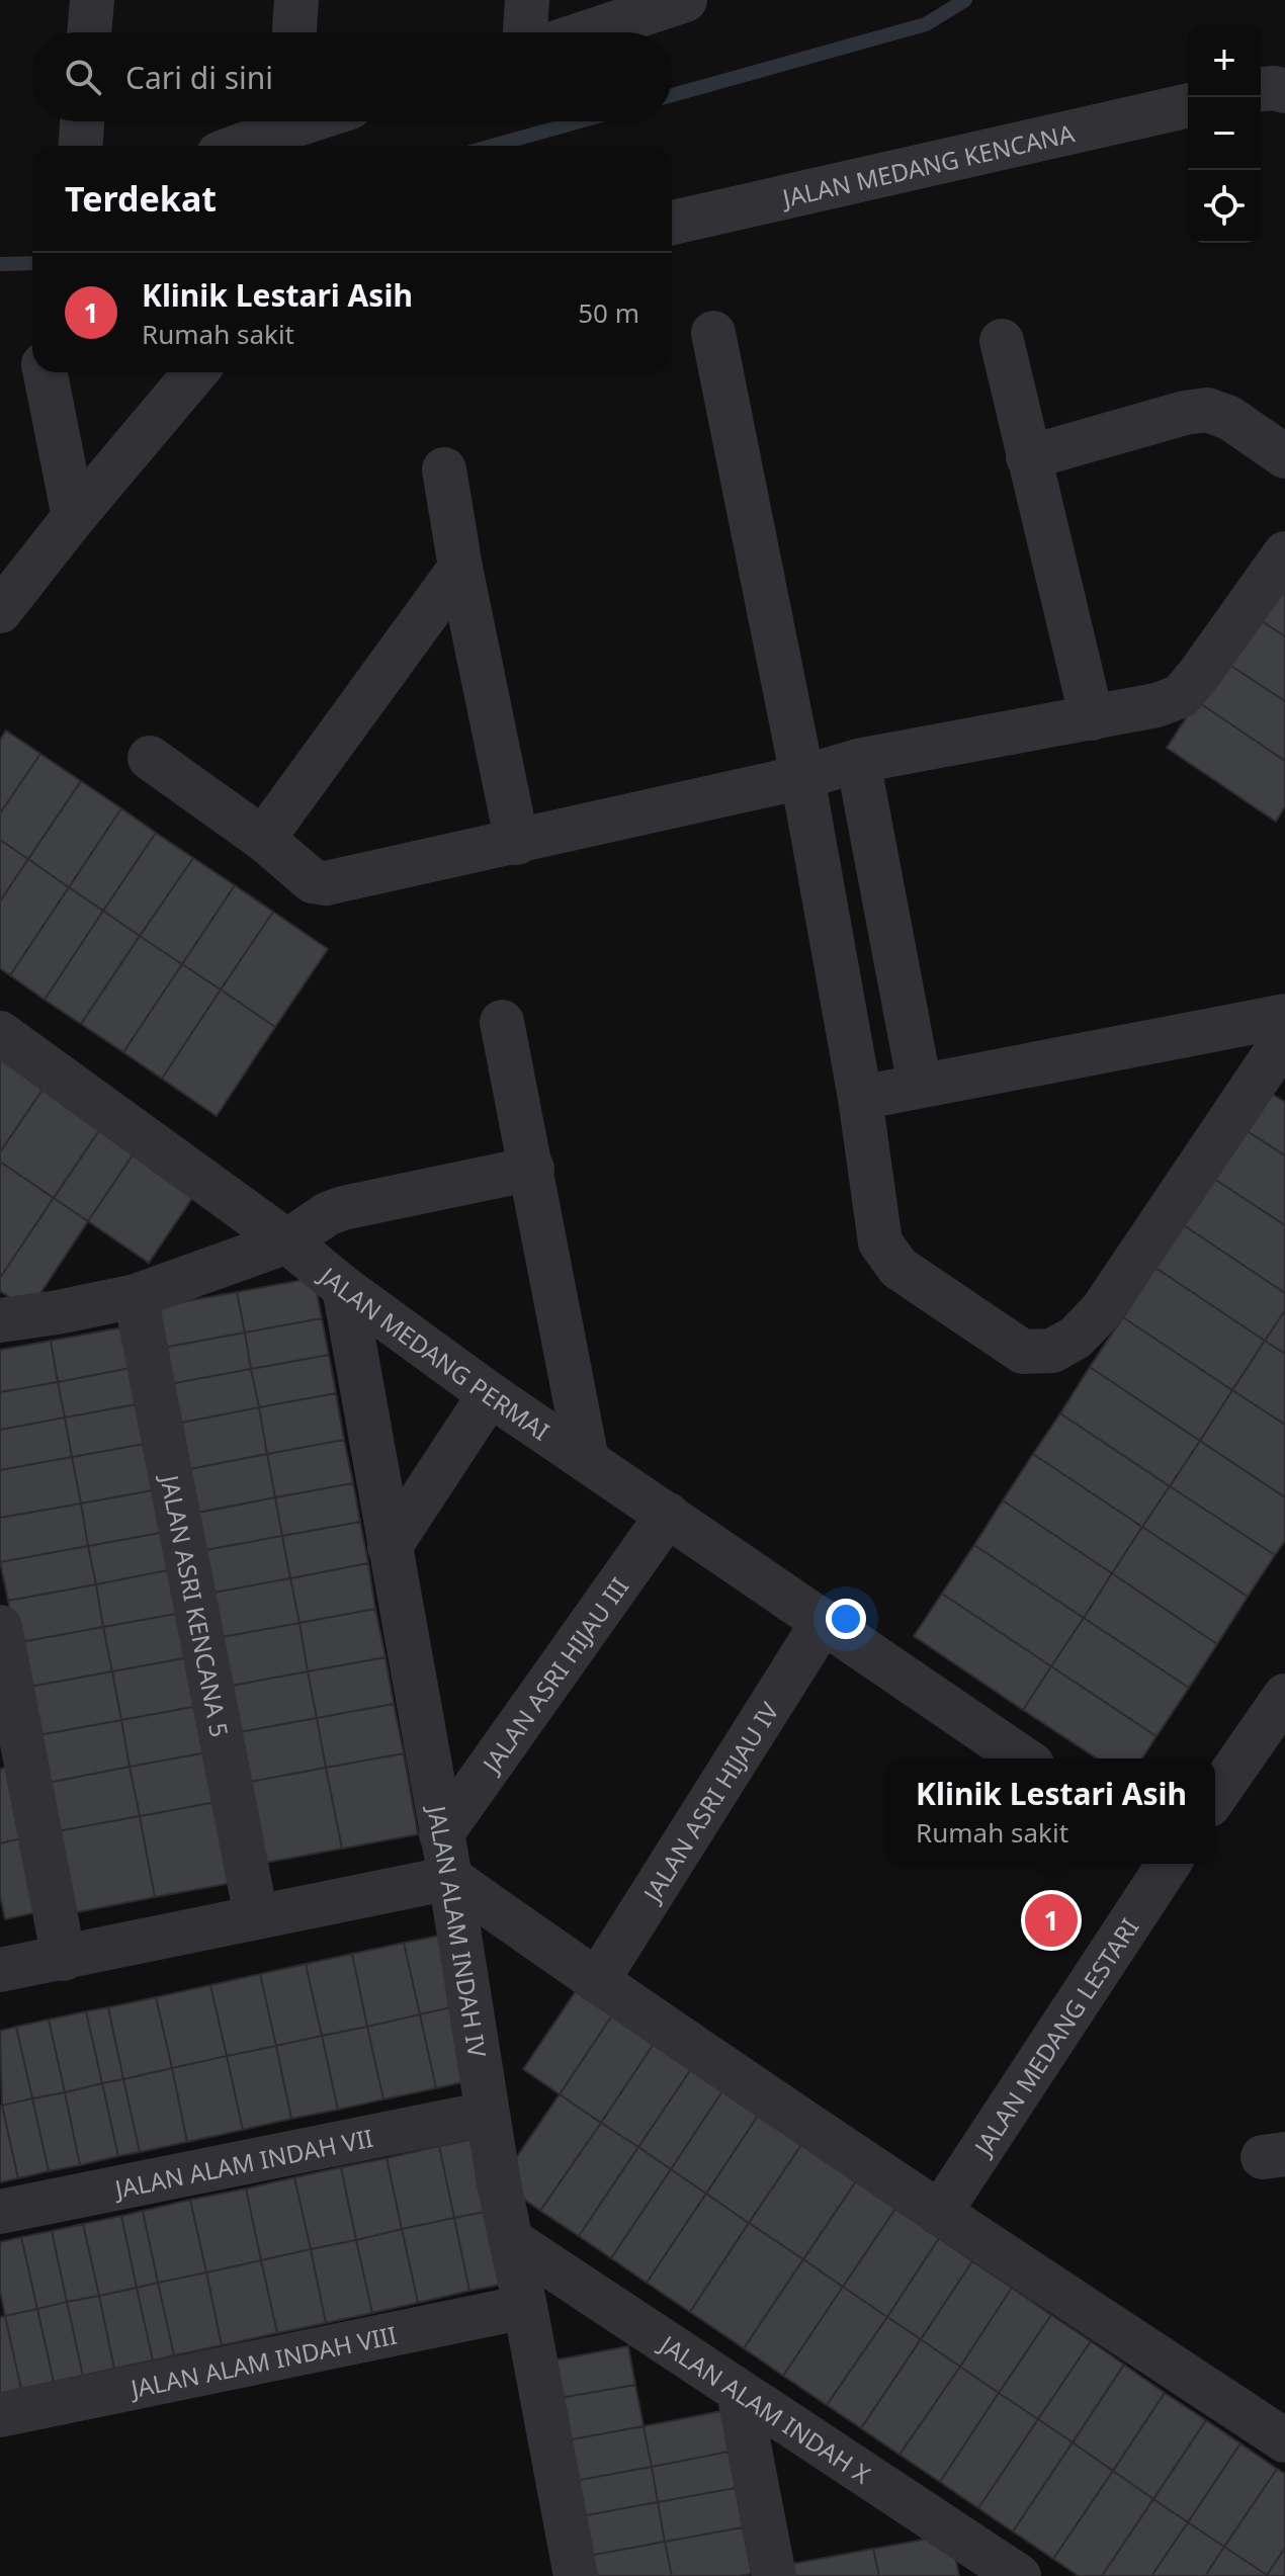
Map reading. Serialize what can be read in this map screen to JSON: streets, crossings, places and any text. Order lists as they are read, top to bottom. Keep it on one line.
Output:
{"streets":{"street":["JALAN MEDANG KENCANA","JALAN MEDANG PERMAI","JALAN ASRI KENCANA 5","JALAN ASRI HIJAU III","JALAN ASRI HIJAU IV","JALAN ALAM INDAH IV","JALAN MEDANG LESTARI","JALAN ALAM INDAH VII","JALAN ALAM INDAH VIII","JALAN ALAM INDAH X"]},"crossings":[["JALAN MEDANG PERMAI","JALAN ASRI HIJAU III"],["JALAN MEDANG PERMAI","JALAN ASRI HIJAU IV"],["JALAN MEDANG PERMAI","JALAN ALAM INDAH IV"],["JALAN ASRI HIJAU III","JALAN ALAM INDAH IV"],["JALAN ALAM INDAH IV","JALAN ALAM INDAH VII"],["JALAN ALAM INDAH IV","JALAN ALAM INDAH VIII"],["JALAN ALAM INDAH IV","JALAN ALAM INDAH X"]],"page":{"map_buttons":["+","−"],"search":"Cari di sini","heading":"Terdekat","list":[{"mark":"1","name":"Klinik Lestari Asih","note":"Rumah sakit","value":"50 m"}],"popup":["Klinik Lestari Asih","Rumah sakit"],"pins":"1"}}
